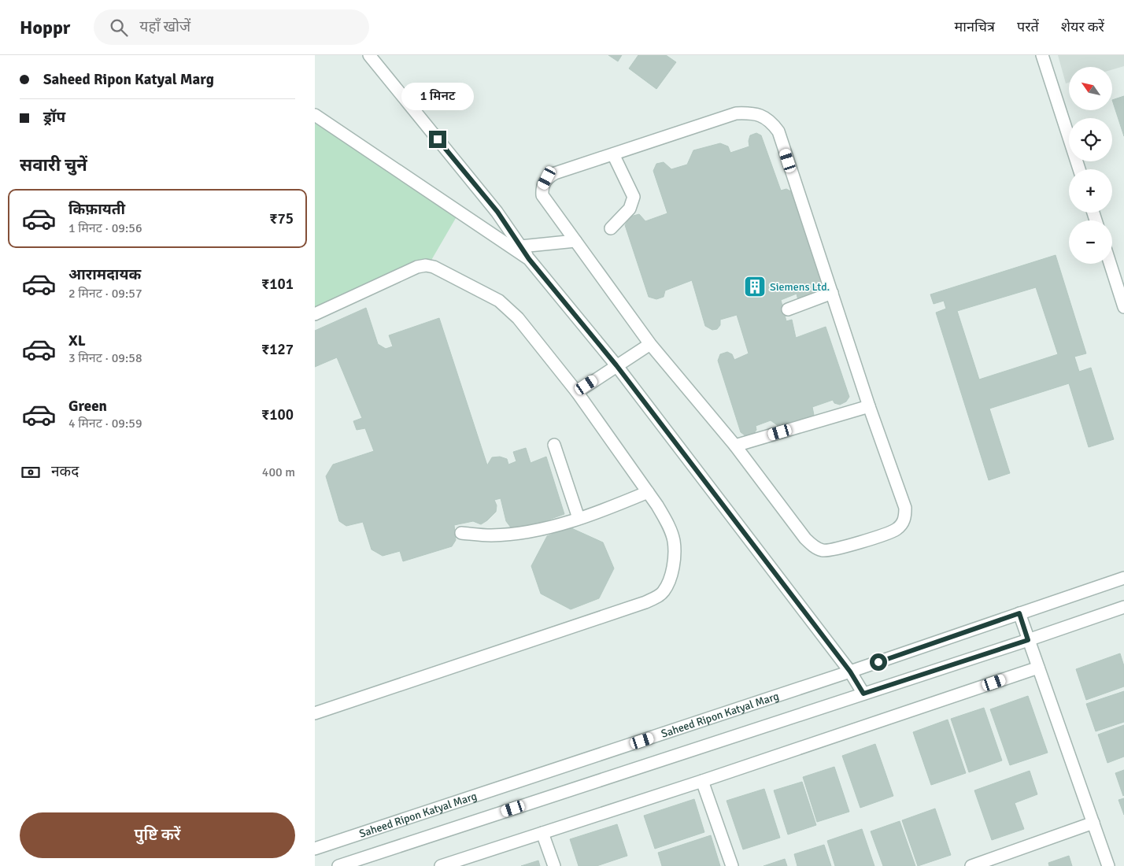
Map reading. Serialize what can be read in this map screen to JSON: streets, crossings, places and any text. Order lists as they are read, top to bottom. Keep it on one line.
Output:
{"streets":{"street":["Saheed Ripon Katyal Marg"]},"places":{"building":["Siemens Ltd."]},"north":"top left","page":{"header":"Hoppr","search":"यहाँ खोजें","nav":["मानचित्र","परतें","शेयर करें"],"banner":["Saheed Ripon Katyal Marg","ड्रॉप"],"map_buttons":["+","−"],"bubble":"1 मिनट","heading":"सवारी चुनें","list":[{"name":"किफ़ायती","note":"1 मिनट · 09:56","value":"₹75"},{"name":"आरामदायक","note":"2 मिनट · 09:57","value":"₹101"},{"name":"XL","note":"3 मिनट · 09:58","value":"₹127"},{"name":"Green","note":"4 मिनट · 09:59","value":"₹100"}],"pay":["नकद","400 m"],"buttons":"पुष्टि करें"}}
